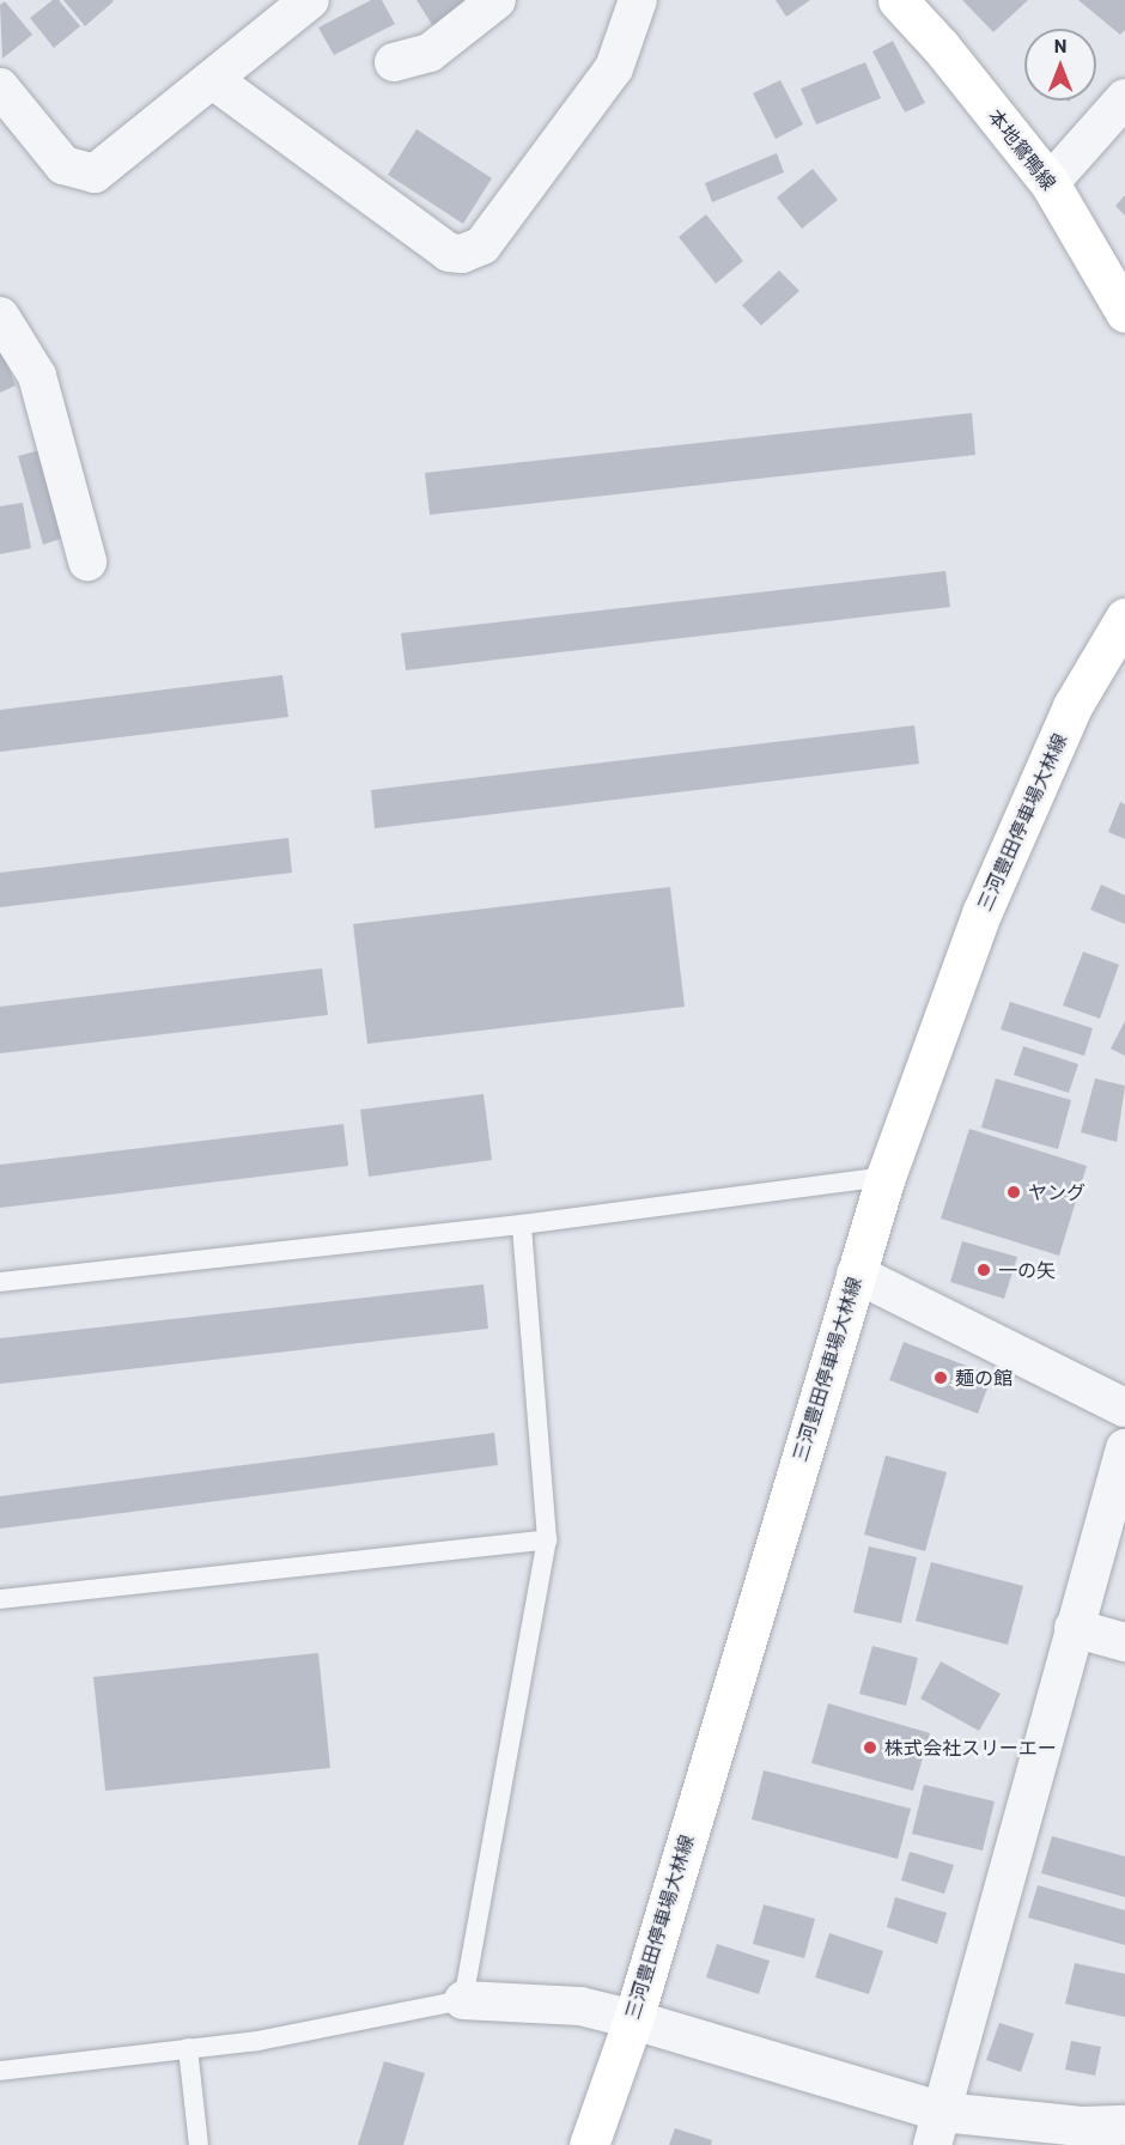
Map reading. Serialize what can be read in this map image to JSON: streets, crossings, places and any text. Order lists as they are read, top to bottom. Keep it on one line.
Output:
{"streets":{"main road":["本地鴛鴨線","三河豊田停車場大林線"]},"places":["ヤング","一の矢","麺の館","株式会社スリーエー"],"north":"top"}
